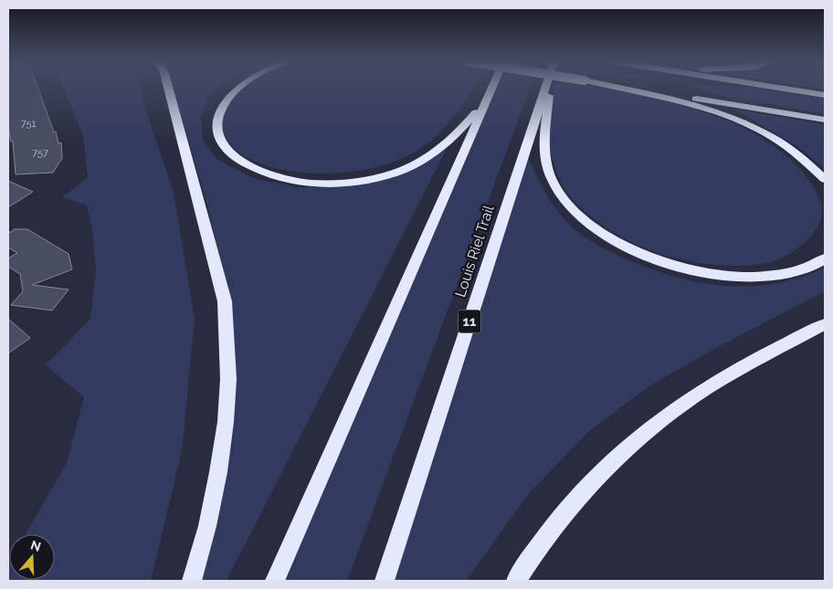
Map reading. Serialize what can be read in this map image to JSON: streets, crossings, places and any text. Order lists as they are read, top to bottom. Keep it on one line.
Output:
{"streets":{"highway":["Louis Riel Trail","11"]},"house_numbers":["751","757"],"north":"top"}
